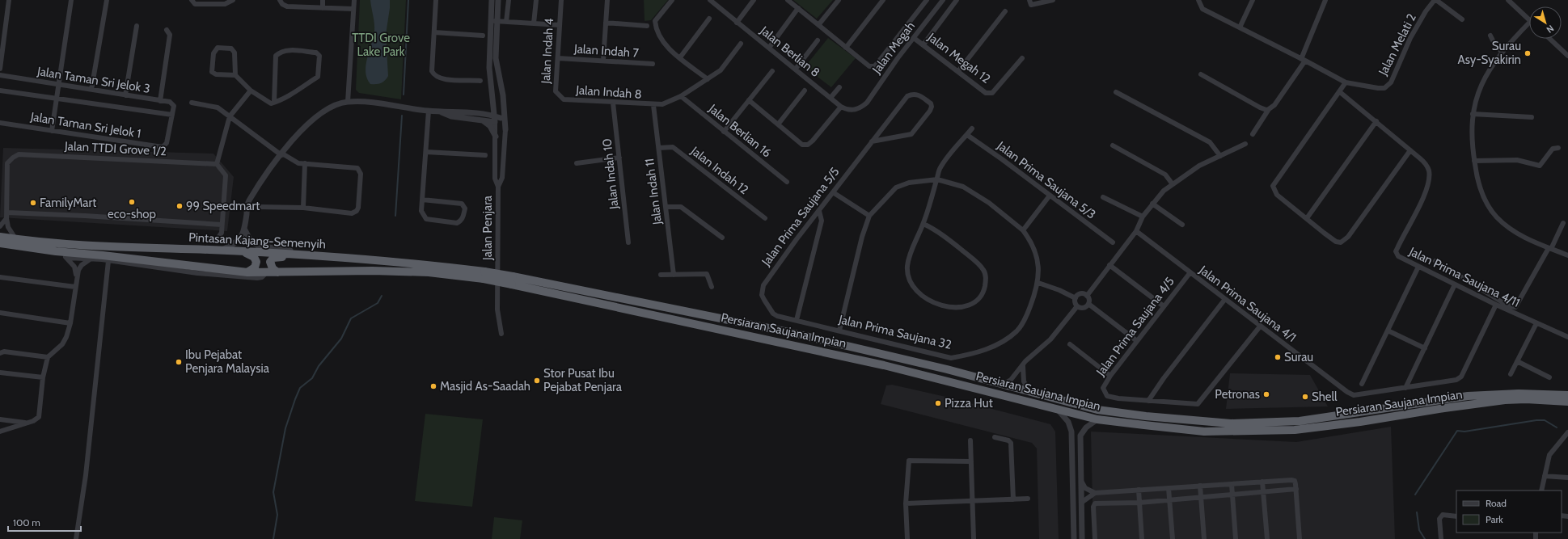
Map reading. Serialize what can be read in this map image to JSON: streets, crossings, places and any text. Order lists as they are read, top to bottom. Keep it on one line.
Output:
{"streets":{"highway":["Pintasan Kajang-Semenyih","Persiaran Saujana Impian"],"street":["Jalan Melati 2","Jalan Megah","Jalan Indah 4","Jalan Indah 7","Jalan Berlian 8","Jalan Megah 12","Jalan Taman Sri Jelok 3","Jalan Indah 8","Jalan Taman Sri Jelok 1","Jalan Berlian 16","Jalan TTDI Grove 1/2","Jalan Indah 12","Jalan Indah 10","Jalan Prima Saujana 5/3","Jalan Indah 11","Jalan Prima Saujana 5/5","Jalan Penjara","Jalan Prima Saujana 4/11","Jalan Prima Saujana 4/1","Jalan Prima Saujana 4/5","Jalan Prima Saujana 32"]},"crossings":[["Jalan Megah","Jalan Berlian 8"],["Jalan Megah","Jalan Megah 12"],["Jalan Indah 4","Jalan Indah 7"],["Jalan Indah 4","Jalan Indah 8"],["Jalan Taman Sri Jelok 3","Jalan Taman Sri Jelok 1"],["Jalan Indah 8","Jalan Berlian 16"],["Jalan Indah 8","Jalan Indah 10"],["Jalan Indah 8","Jalan Indah 11"],["Jalan Indah 12","Jalan Indah 11"],["Jalan Prima Saujana 5/5","Jalan Prima Saujana 32"],["Pintasan Kajang-Semenyih","Persiaran Saujana Impian"],["Jalan Prima Saujana 4/11","Jalan Prima Saujana 4/1"],["Jalan Prima Saujana 4/1","Jalan Prima Saujana 4/5"]],"parks":["TTDI Grove Lake Park"],"places":["Surau Asy-Syakirin","eco-shop","FamilyMart","99 Speedmart","Surau","Ibu Pejabat Penjara Malaysia","Stor Pusat Ibu Pejabat Penjara","Masjid As-Saadah","Petronas","Shell","Pizza Hut"],"legend":["Road","Park"],"scale_bar":"100 m","north":"bottom right"}
